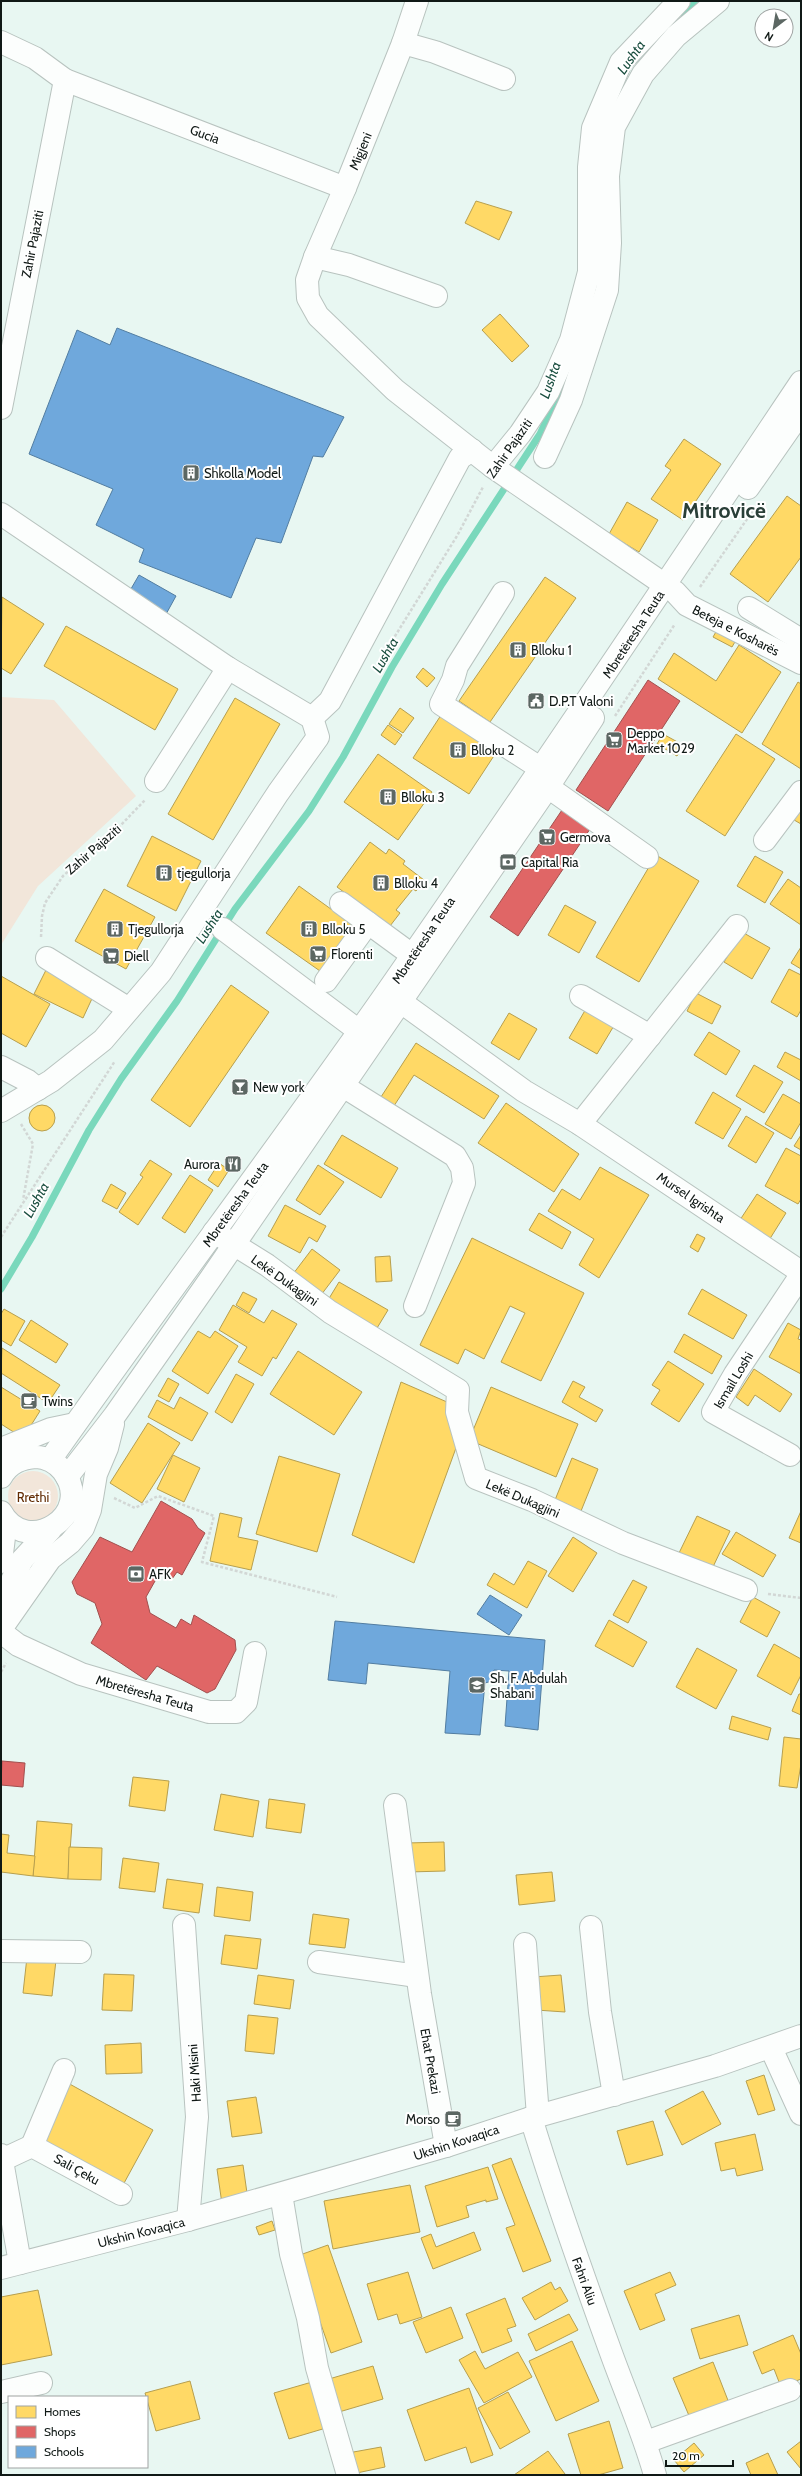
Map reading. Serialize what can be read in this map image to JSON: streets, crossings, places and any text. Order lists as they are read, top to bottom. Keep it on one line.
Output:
{"streets":{"street":["Gucia","Migjeni","Zahir Pajaziti","Beteja e Kosharës","Mbretëresha Teuta","Mursel Igrishta","Lekë Dukagjini","Ismail Loshi","Ehat Prekazi","Haki Misini","Ukshin Kovaqica","Sali Çeku","Fahri Aliu"]},"crossings":[["Gucia","Migjeni"],["Gucia","Zahir Pajaziti"],["Migjeni","Beteja e Kosharës"],["Zahir Pajaziti","Beteja e Kosharës"],["Beteja e Kosharës","Mbretëresha Teuta"],["Mbretëresha Teuta","Mursel Igrishta"],["Mbretëresha Teuta","Lekë Dukagjini"],["Ehat Prekazi","Ukshin Kovaqica"],["Haki Misini","Ukshin Kovaqica"],["Ukshin Kovaqica","Fahri Aliu"]],"districts":["Mitrovicë"],"water":["Lushta"],"parks":["Rrethi"],"places":{"building":["Shkolla Model","Blloku 1","Blloku 2","Blloku 3","tjegullorja","Blloku 4","Tjegullorja","Blloku 5"],"public building":["D.P.T Valoni"],"supermarket":["Deppo Market 1029","Germova","Florenti","Diell"],"bank":["Capital Ria","AFK"],"bar":["New york"],"restaurant":["Aurora"],"cafe":["Twins","Morso"],"school or university":["Sh. F. Abdulah Shabani"]},"legend":["Homes","Shops","Schools"],"scale_bar":"20 m","north":"bottom left"}
